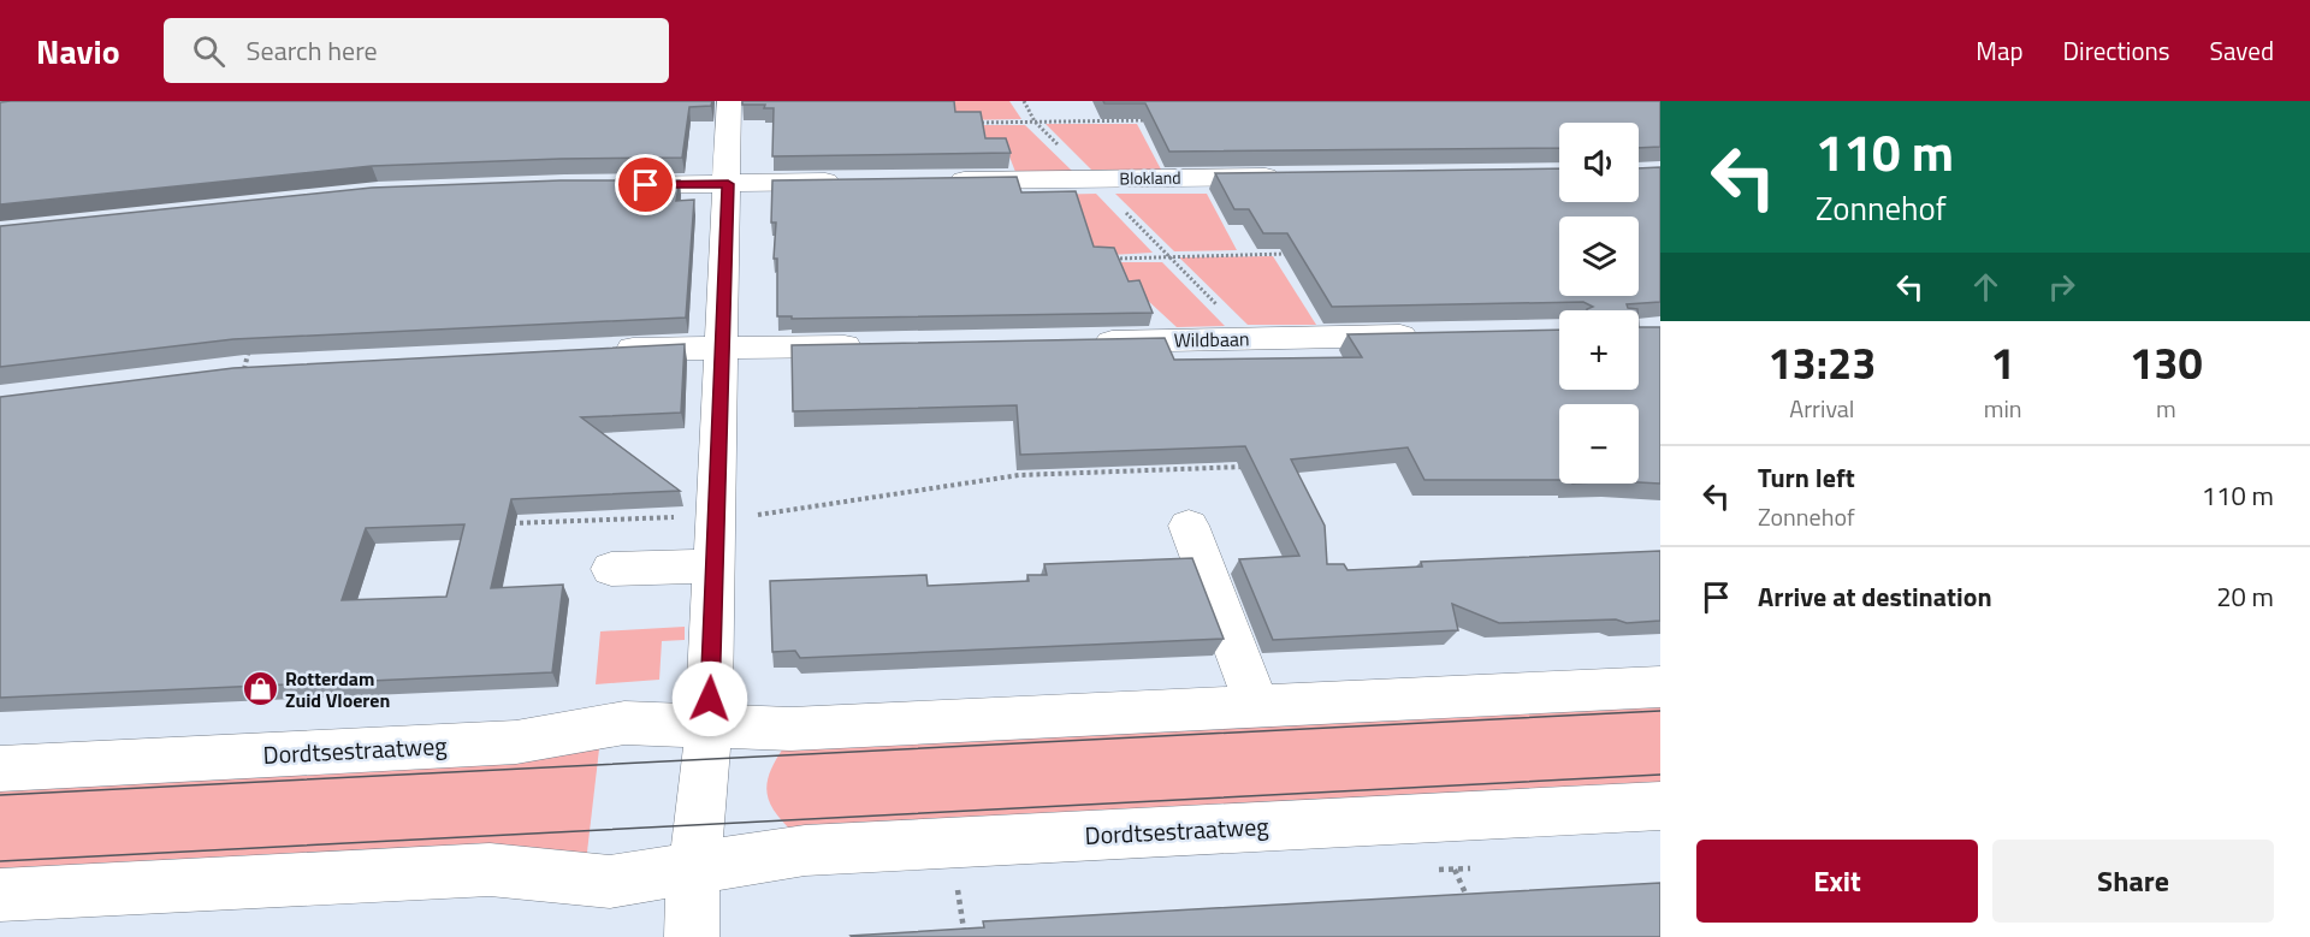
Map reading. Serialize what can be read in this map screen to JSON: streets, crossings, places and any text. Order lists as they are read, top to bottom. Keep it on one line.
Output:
{"streets":{"street":["Blokland","Wildbaan","Dordtsestraatweg"]},"places":{"shop":["Rotterdam Zuid Vloeren"]},"page":{"header":"Navio","search":"Search here","nav":["Map","Directions","Saved"],"turn":["110 m","Zonnehof"],"map_buttons":["+","−"],"eta":["13:23","Arrival","1","min","130","m"],"list":[{"name":"Turn left","note":"Zonnehof","value":"110 m"},{"name":"Arrive at destination","value":"20 m"}],"buttons":["Exit","Share"]}}
